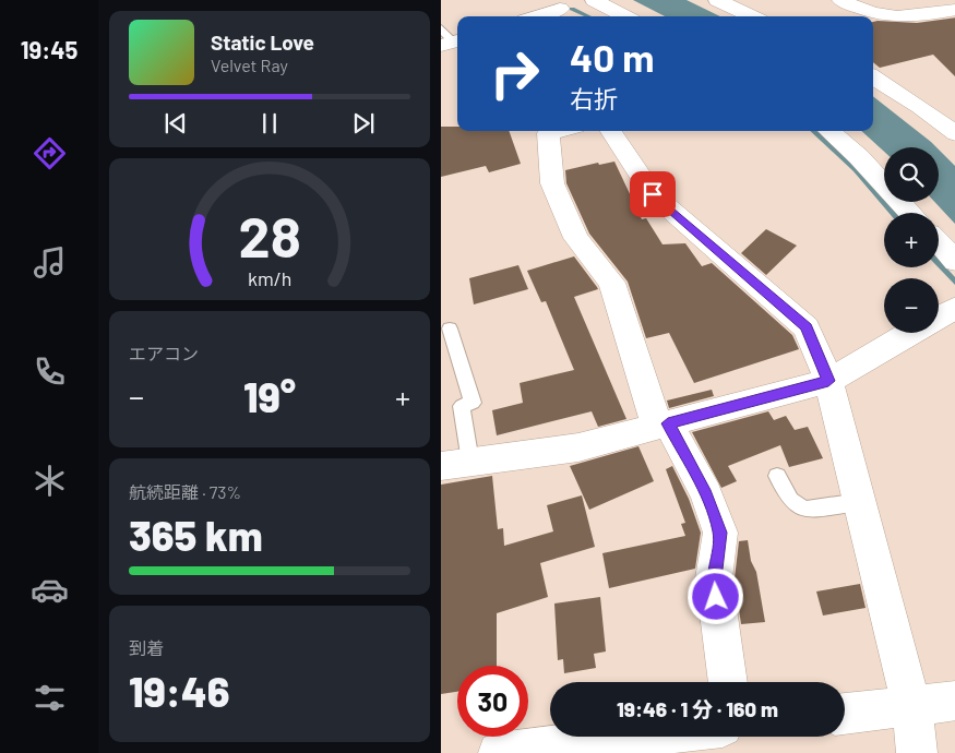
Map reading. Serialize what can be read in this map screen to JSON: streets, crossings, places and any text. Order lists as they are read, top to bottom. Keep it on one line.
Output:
{"page":{"tabs":"19:45","turn":["40 m","右折"],"song":["Static Love","Velvet Ray"],"map_buttons":["+","−"],"tile":["エアコン",["航続距離 · 73%","365 km"],["到着","19:46"]],"heat":["−","19°","+"],"limit":"30","trip":"19:46 · 1 分 · 160 m","gauge":["28","km/h"]}}
